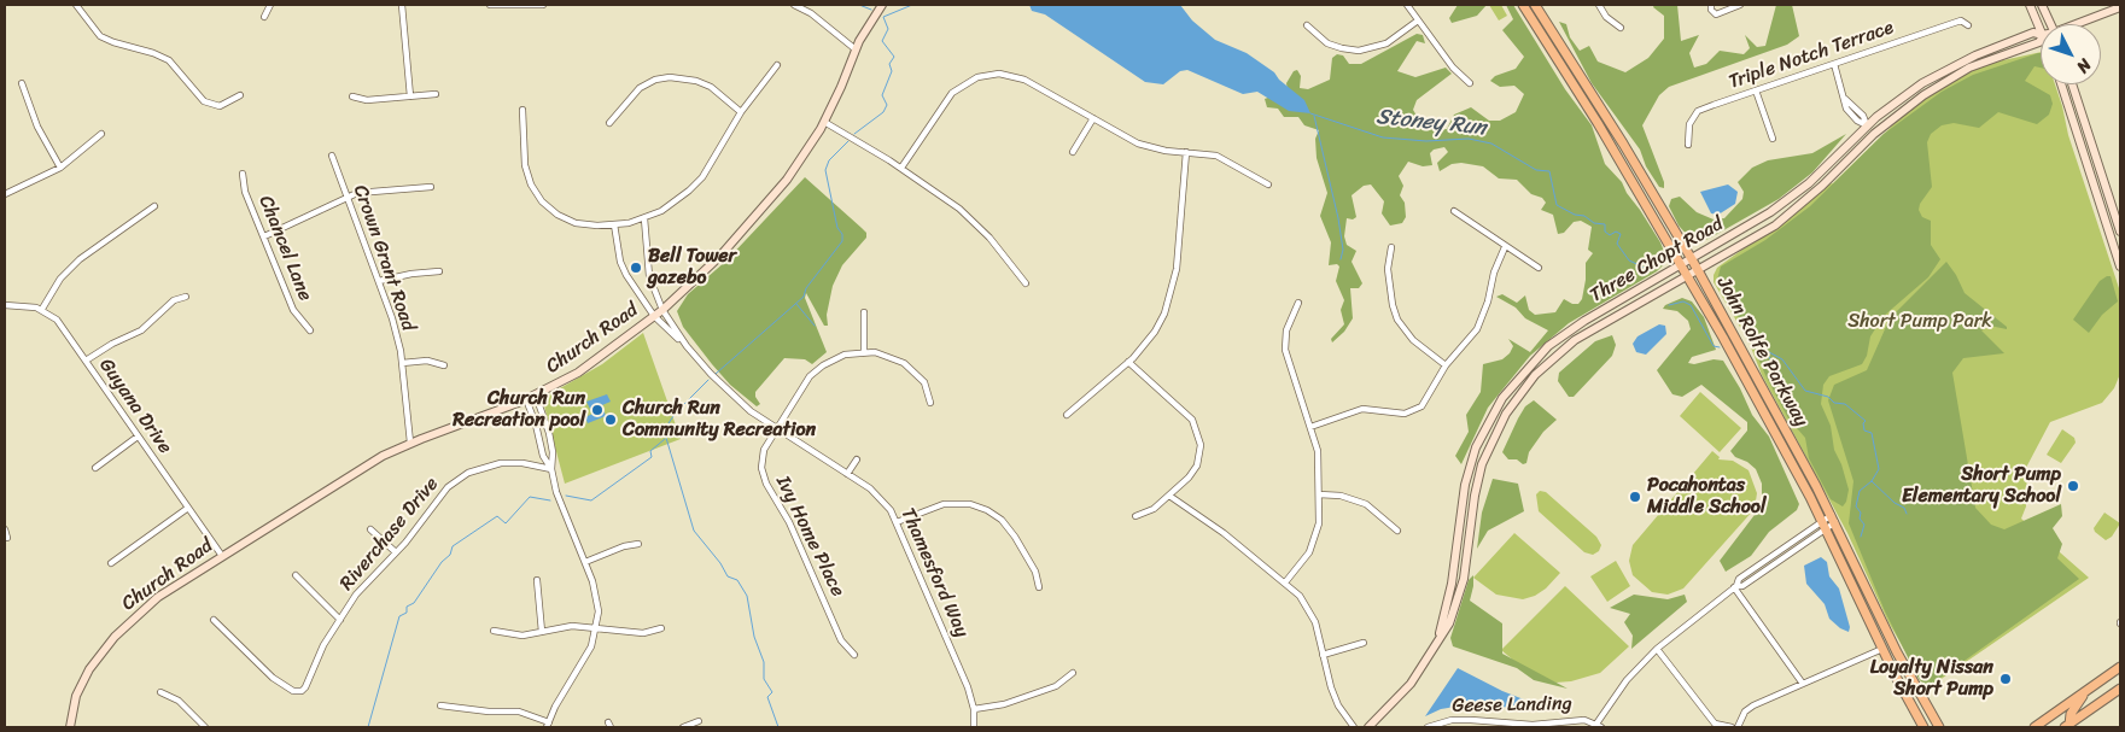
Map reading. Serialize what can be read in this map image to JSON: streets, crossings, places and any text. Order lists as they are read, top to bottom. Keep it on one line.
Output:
{"streets":{"main road":["Three Chopt Road","Church Road","John Rolfe Parkway"],"street":["Triple Notch Terrace","Chancel Lane","Crown Grant Road","Guyana Drive","Riverchase Drive","Ivy Home Place","Thamesford Way","Geese Landing"]},"crossings":[["Crown Grant Road","Church Road"],["Three Chopt Road","John Rolfe Parkway"],["Church Road","Guyana Drive"],["Church Road","Thamesford Way"],["Ivy Home Place","Thamesford Way"]],"water":["Stoney Run"],"parks":["Short Pump Park"],"places":["Bell Tower gazebo","Church Run Recreation pool","Church Run Community Recreation","Short Pump Elementary School","Pocahontas Middle School","Loyalty Nissan Short Pump"],"north":"bottom right"}
